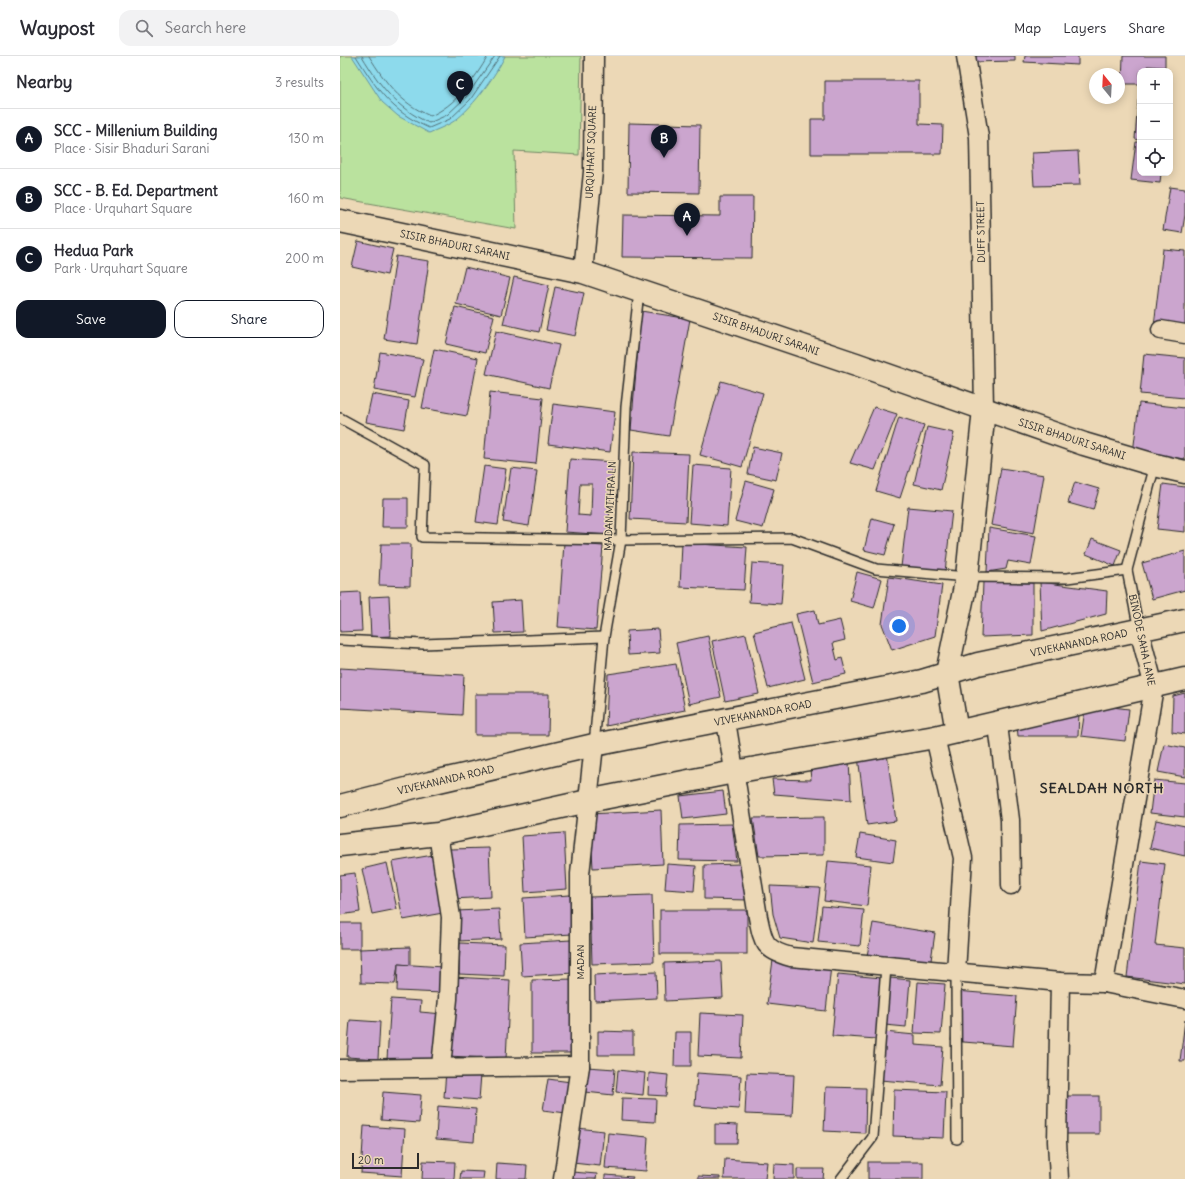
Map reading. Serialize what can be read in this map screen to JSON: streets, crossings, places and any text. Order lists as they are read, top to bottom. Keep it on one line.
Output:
{"streets":{"main road":["SISIR BHADURI SARANI","VIVEKANANDA ROAD"],"street":["URQUHART SQUARE","DUFF STREET","BINODE SAHA LANE","MADAN"],"lane":["MADAN MITHRA LN"]},"crossings":[["URQUHART SQUARE","SISIR BHADURI SARANI"],["DUFF STREET","SISIR BHADURI SARANI"],["SISIR BHADURI SARANI","MADAN MITHRA LN"],["SISIR BHADURI SARANI","BINODE SAHA LANE"],["MADAN MITHRA LN","VIVEKANANDA ROAD"],["MADAN MITHRA LN","MADAN"],["BINODE SAHA LANE","VIVEKANANDA ROAD"],["VIVEKANANDA ROAD","MADAN"]],"districts":["SEALDAH NORTH"],"scale_bar":"20 m","north":"top","page":{"header":"Waypost","search":"Search here","nav":["Map","Layers","Share"],"heading":["Nearby","3 results"],"map_buttons":["+","−"],"pins":["C","B","A"],"list":[{"mark":"A","name":"SCC - Millenium Building","note":"Place · Sisir Bhaduri Sarani","value":"130 m"},{"mark":"B","name":"SCC - B. Ed. Department","note":"Place · Urquhart Square","value":"160 m"},{"mark":"C","name":"Hedua Park","note":"Park · Urquhart Square","value":"200 m"}],"buttons":["Save","Share"],"scale":"20 m"}}
